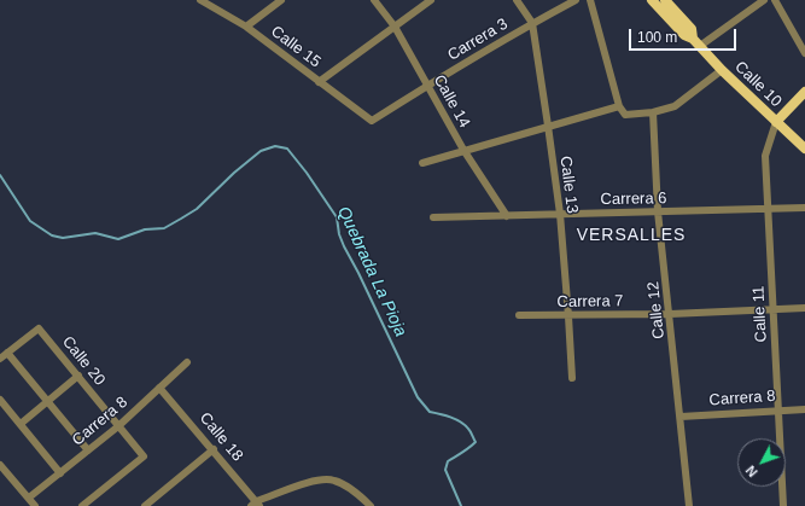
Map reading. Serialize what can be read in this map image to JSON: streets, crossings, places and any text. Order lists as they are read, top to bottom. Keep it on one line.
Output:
{"streets":{"main road":["Calle 10"],"street":["Carrera 3","Calle 15","Calle 14","Calle 13","Carrera 6","Carrera 7","Calle 12","Calle 11","Calle 20","Carrera 8","Calle 18"]},"crossings":[["Carrera 3","Calle 15"],["Carrera 3","Calle 14"],["Carrera 3","Calle 13"],["Calle 10","Calle 11"],["Calle 14","Carrera 6"],["Calle 13","Carrera 6"],["Calle 13","Carrera 7"],["Carrera 6","Calle 12"],["Carrera 6","Calle 11"],["Carrera 7","Calle 12"],["Carrera 7","Calle 11"],["Calle 12","Carrera 8"],["Calle 11","Carrera 8"],["Calle 20","Carrera 8"],["Carrera 8","Calle 18"]],"districts":["VERSALLES"],"water":["Quebrada La Pioja"],"scale_bar":"100 m","north":"bottom left"}
